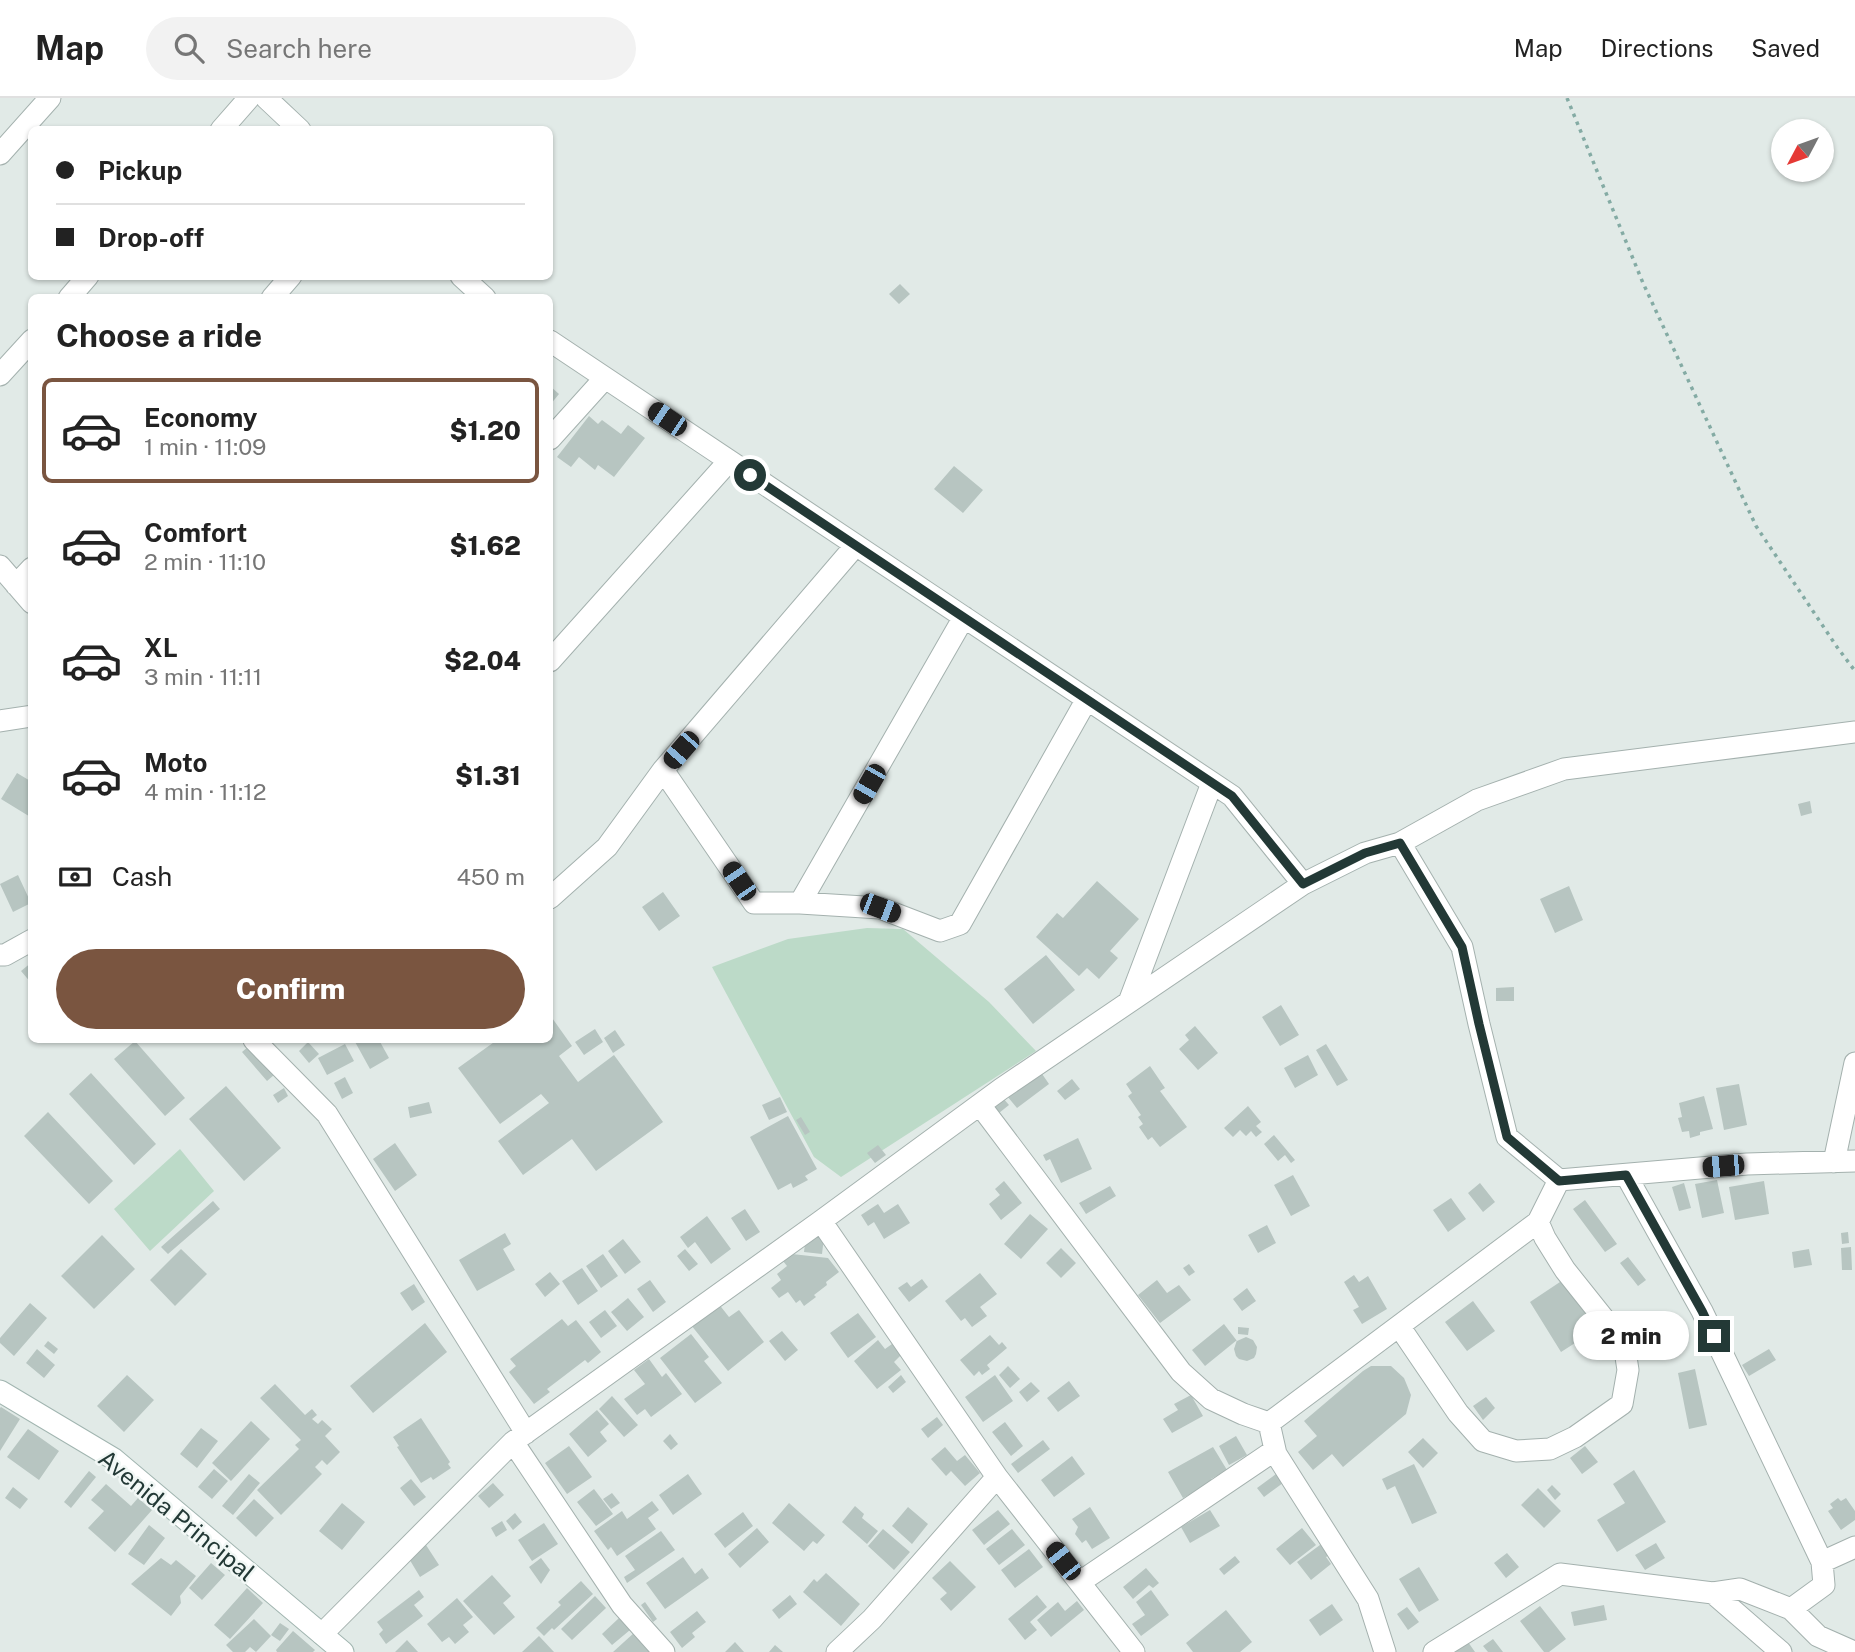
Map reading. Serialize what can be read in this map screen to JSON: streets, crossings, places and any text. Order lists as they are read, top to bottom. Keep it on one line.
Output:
{"streets":{"street":["Avenida Principal"]},"north":"bottom left","page":{"header":"Map","search":"Search here","nav":["Map","Directions","Saved"],"banner":["Pickup","Drop-off"],"heading":"Choose a ride","list":[{"name":"Economy","note":"1 min · 11:09","value":"$1.20"},{"name":"Comfort","note":"2 min · 11:10","value":"$1.62"},{"name":"XL","note":"3 min · 11:11","value":"$2.04"},{"name":"Moto","note":"4 min · 11:12","value":"$1.31"}],"pay":["Cash","450 m"],"buttons":"Confirm","bubble":"2 min"}}
